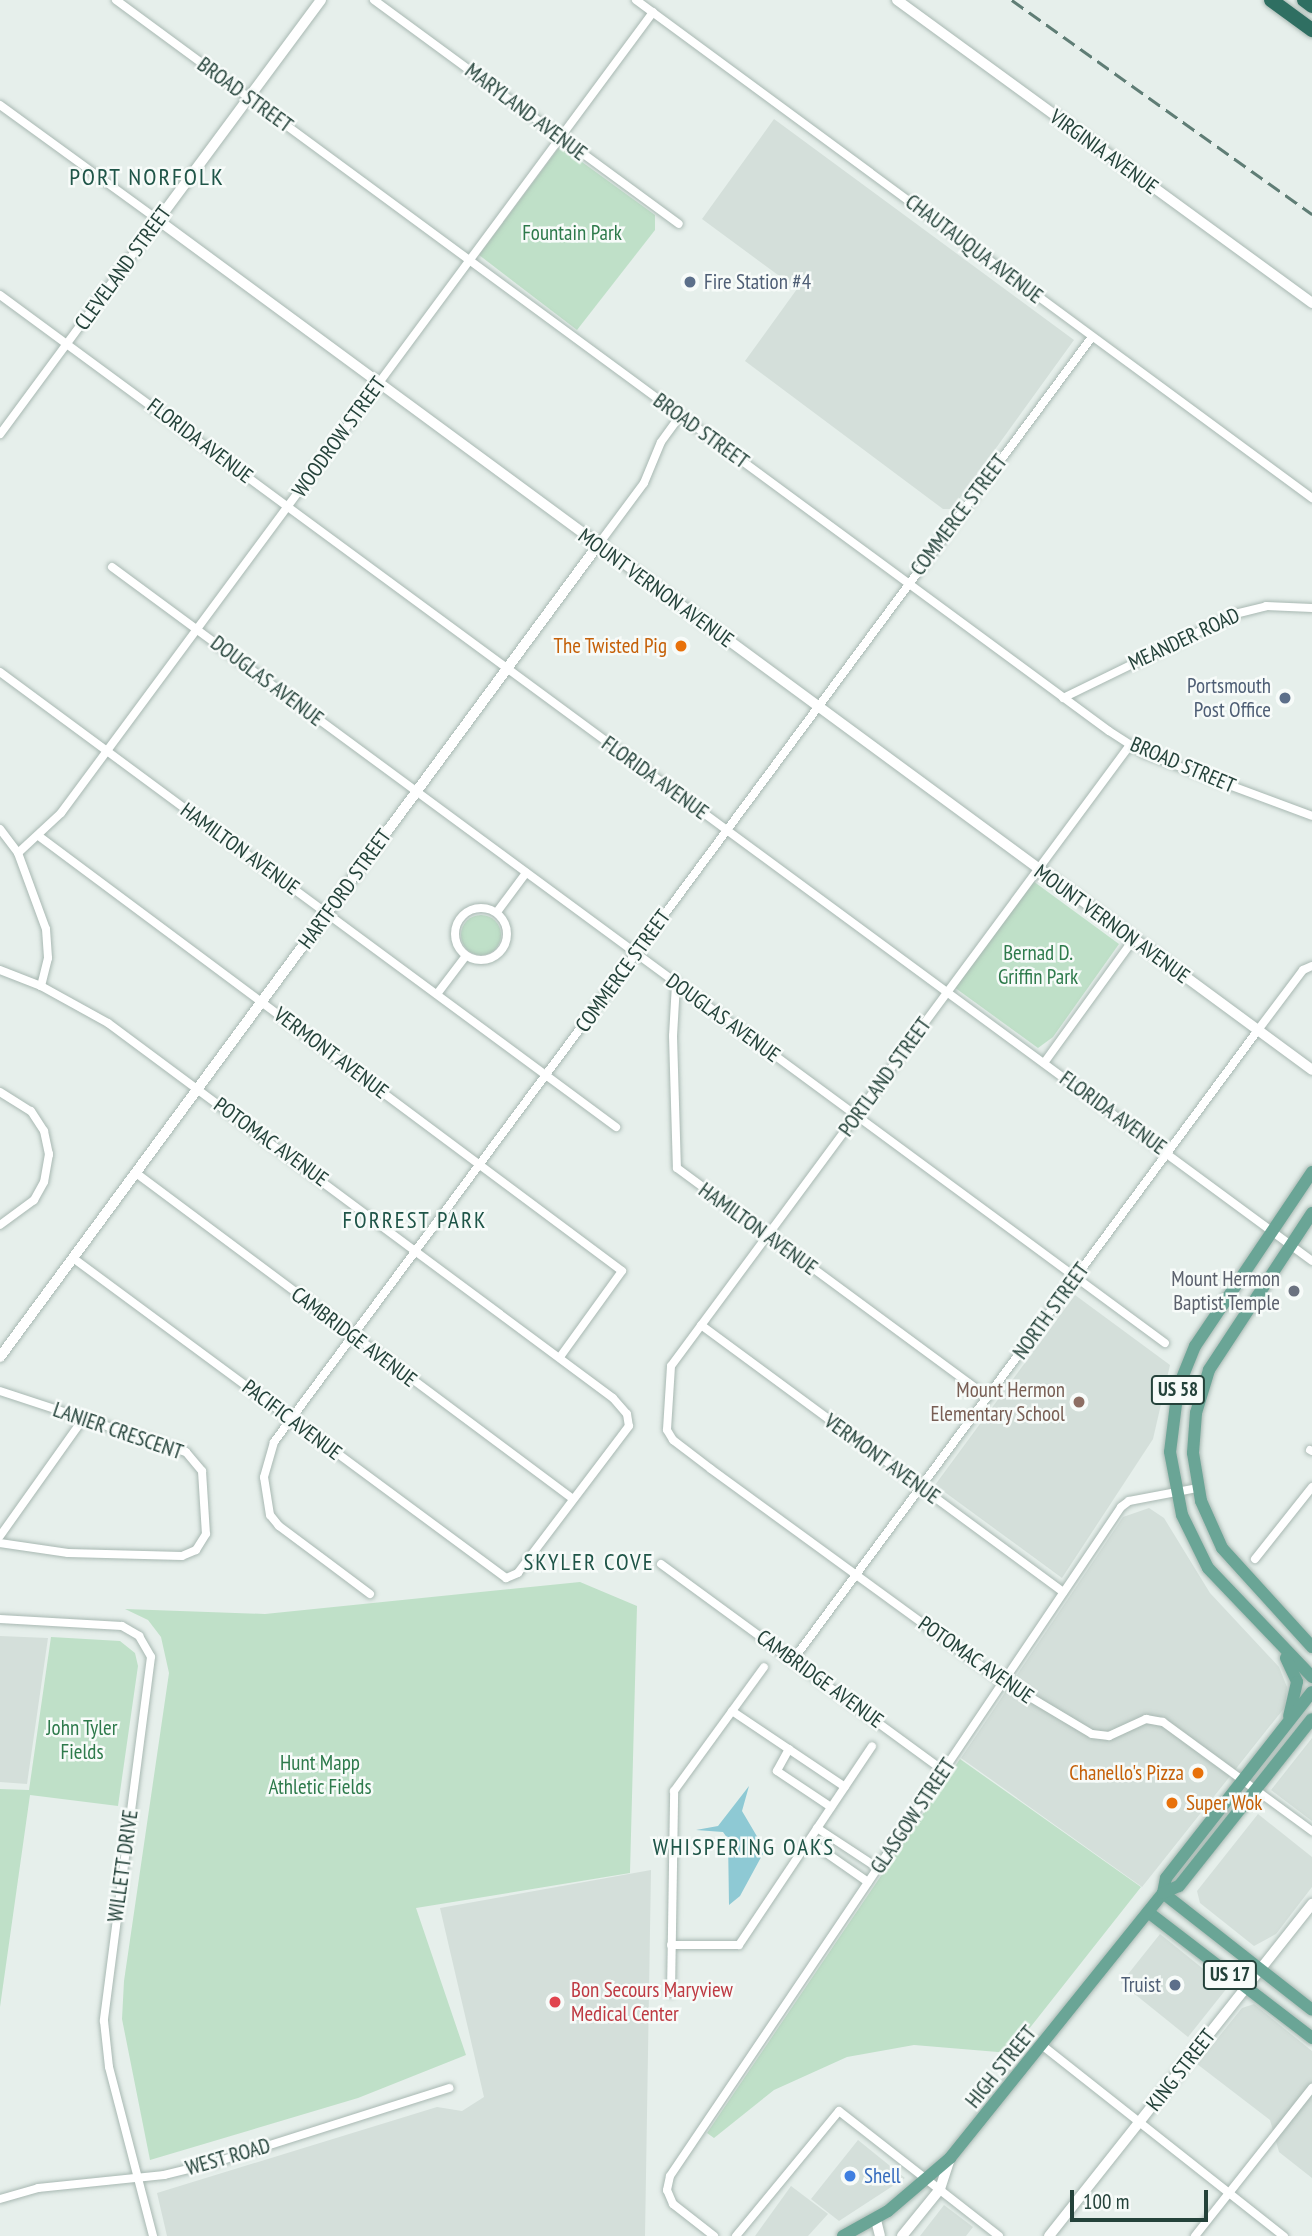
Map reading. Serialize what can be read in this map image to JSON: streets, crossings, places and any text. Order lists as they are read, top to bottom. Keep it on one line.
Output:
{"streets":{"main road":["US 58","US 17","HIGH STREET"],"street":["BROAD STREET","MARYLAND AVENUE","VIRGINIA AVENUE","CHAUTAUQUA AVENUE","CLEVELAND STREET","WOODROW STREET","FLORIDA AVENUE","COMMERCE STREET","MOUNT VERNON AVENUE","MEANDER ROAD","DOUGLAS AVENUE","HAMILTON AVENUE","HARTFORD STREET","VERMONT AVENUE","PORTLAND STREET","POTOMAC AVENUE","NORTH STREET","CAMBRIDGE AVENUE","PACIFIC AVENUE","LANIER CRESCENT","GLASGOW STREET","WILLETT DRIVE","KING STREET","WEST ROAD"]},"crossings":[["BROAD STREET","CLEVELAND STREET"],["BROAD STREET","WOODROW STREET"],["BROAD STREET","COMMERCE STREET"],["BROAD STREET","MEANDER ROAD"],["BROAD STREET","HARTFORD STREET"],["BROAD STREET","PORTLAND STREET"],["MARYLAND AVENUE","WOODROW STREET"],["CHAUTAUQUA AVENUE","WOODROW STREET"],["CHAUTAUQUA AVENUE","COMMERCE STREET"],["CLEVELAND STREET","FLORIDA AVENUE"],["CLEVELAND STREET","MOUNT VERNON AVENUE"],["WOODROW STREET","FLORIDA AVENUE"],["WOODROW STREET","MOUNT VERNON AVENUE"],["WOODROW STREET","DOUGLAS AVENUE"],["WOODROW STREET","HAMILTON AVENUE"],["WOODROW STREET","VERMONT AVENUE"],["FLORIDA AVENUE","COMMERCE STREET"],["FLORIDA AVENUE","HARTFORD STREET"],["FLORIDA AVENUE","PORTLAND STREET"],["FLORIDA AVENUE","NORTH STREET"],["FLORIDA AVENUE","US 58"],["COMMERCE STREET","MOUNT VERNON AVENUE"],["COMMERCE STREET","DOUGLAS AVENUE"],["COMMERCE STREET","HAMILTON AVENUE"],["COMMERCE STREET","VERMONT AVENUE"],["COMMERCE STREET","POTOMAC AVENUE"],["COMMERCE STREET","CAMBRIDGE AVENUE"],["COMMERCE STREET","PACIFIC AVENUE"],["MOUNT VERNON AVENUE","HARTFORD STREET"],["MOUNT VERNON AVENUE","PORTLAND STREET"],["MOUNT VERNON AVENUE","NORTH STREET"],["DOUGLAS AVENUE","HAMILTON AVENUE"],["DOUGLAS AVENUE","HARTFORD STREET"],["DOUGLAS AVENUE","PORTLAND STREET"],["DOUGLAS AVENUE","NORTH STREET"],["HAMILTON AVENUE","HARTFORD STREET"],["HAMILTON AVENUE","PORTLAND STREET"],["HAMILTON AVENUE","NORTH STREET"],["HARTFORD STREET","VERMONT AVENUE"],["HARTFORD STREET","POTOMAC AVENUE"],["HARTFORD STREET","CAMBRIDGE AVENUE"],["HARTFORD STREET","PACIFIC AVENUE"],["VERMONT AVENUE","PORTLAND STREET"],["VERMONT AVENUE","POTOMAC AVENUE"],["VERMONT AVENUE","NORTH STREET"],["VERMONT AVENUE","GLASGOW STREET"],["PORTLAND STREET","POTOMAC AVENUE"],["POTOMAC AVENUE","NORTH STREET"],["POTOMAC AVENUE","CAMBRIDGE AVENUE"],["POTOMAC AVENUE","PACIFIC AVENUE"],["POTOMAC AVENUE","GLASGOW STREET"],["POTOMAC AVENUE","HIGH STREET"],["NORTH STREET","CAMBRIDGE AVENUE"],["CAMBRIDGE AVENUE","PACIFIC AVENUE"],["CAMBRIDGE AVENUE","GLASGOW STREET"],["US 58","GLASGOW STREET"],["WILLETT DRIVE","WEST ROAD"],["US 17","HIGH STREET"],["US 17","KING STREET"]],"districts":["PORT NORFOLK","FORREST PARK","SKYLER COVE","WHISPERING OAKS"],"parks":["Fountain Park","Bernad D. Griffin Park","John Tyler Fields","Hunt Mapp Athletic Fields"],"places":["Fire Station #4","The Twisted Pig","Portsmouth Post Office","Mount Hermon Baptist Temple","Mount Hermon Elementary School","Chanello's Pizza","Super Wok","Truist","Bon Secours Maryview Medical Center","Shell"],"scale_bar":"100 m"}
